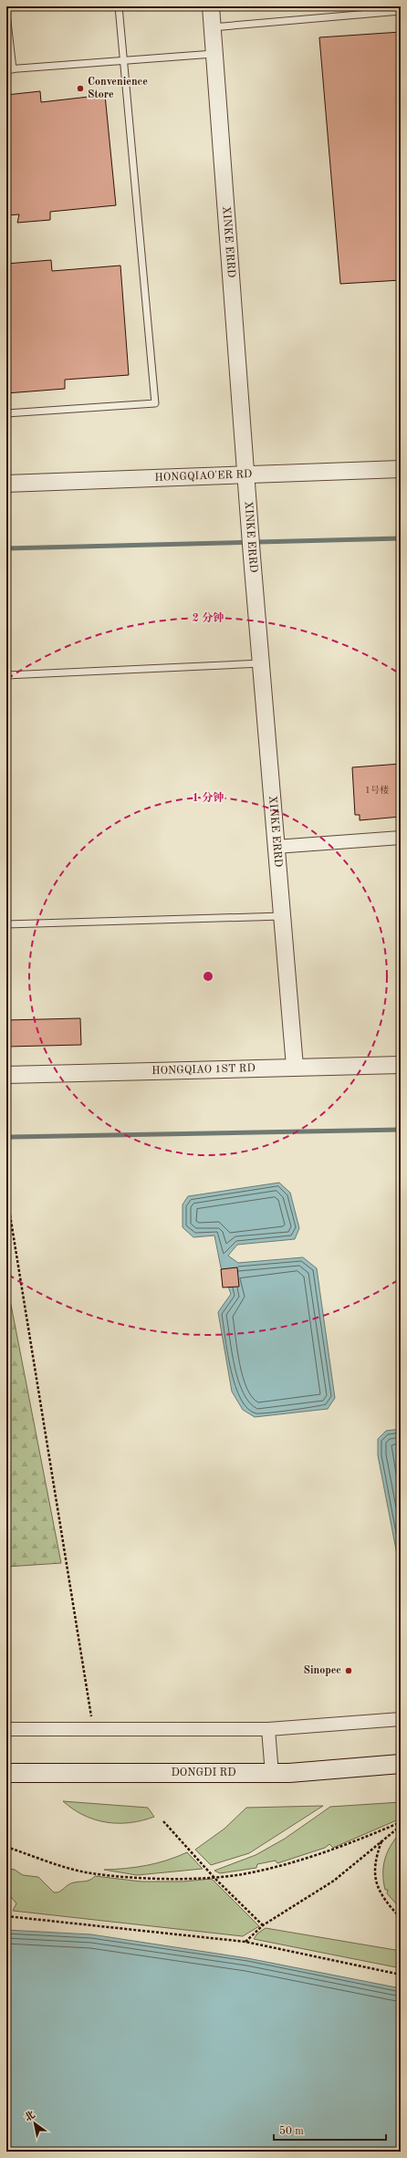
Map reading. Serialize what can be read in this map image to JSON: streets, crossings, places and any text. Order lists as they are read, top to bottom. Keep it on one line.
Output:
{"streets":{"main road":["DONGDI RD"],"street":["XINKE ERRD","HONGQIAO'ER RD","HONGQIAO 1ST RD"]},"crossings":[["XINKE ERRD","HONGQIAO'ER RD"],["XINKE ERRD","HONGQIAO 1ST RD"]],"places":["Convenience Store","Sinopec"],"house_numbers":["1号楼"],"scale_bar":"50 m","north":"top left","rings":["2 分钟","1 分钟"]}
